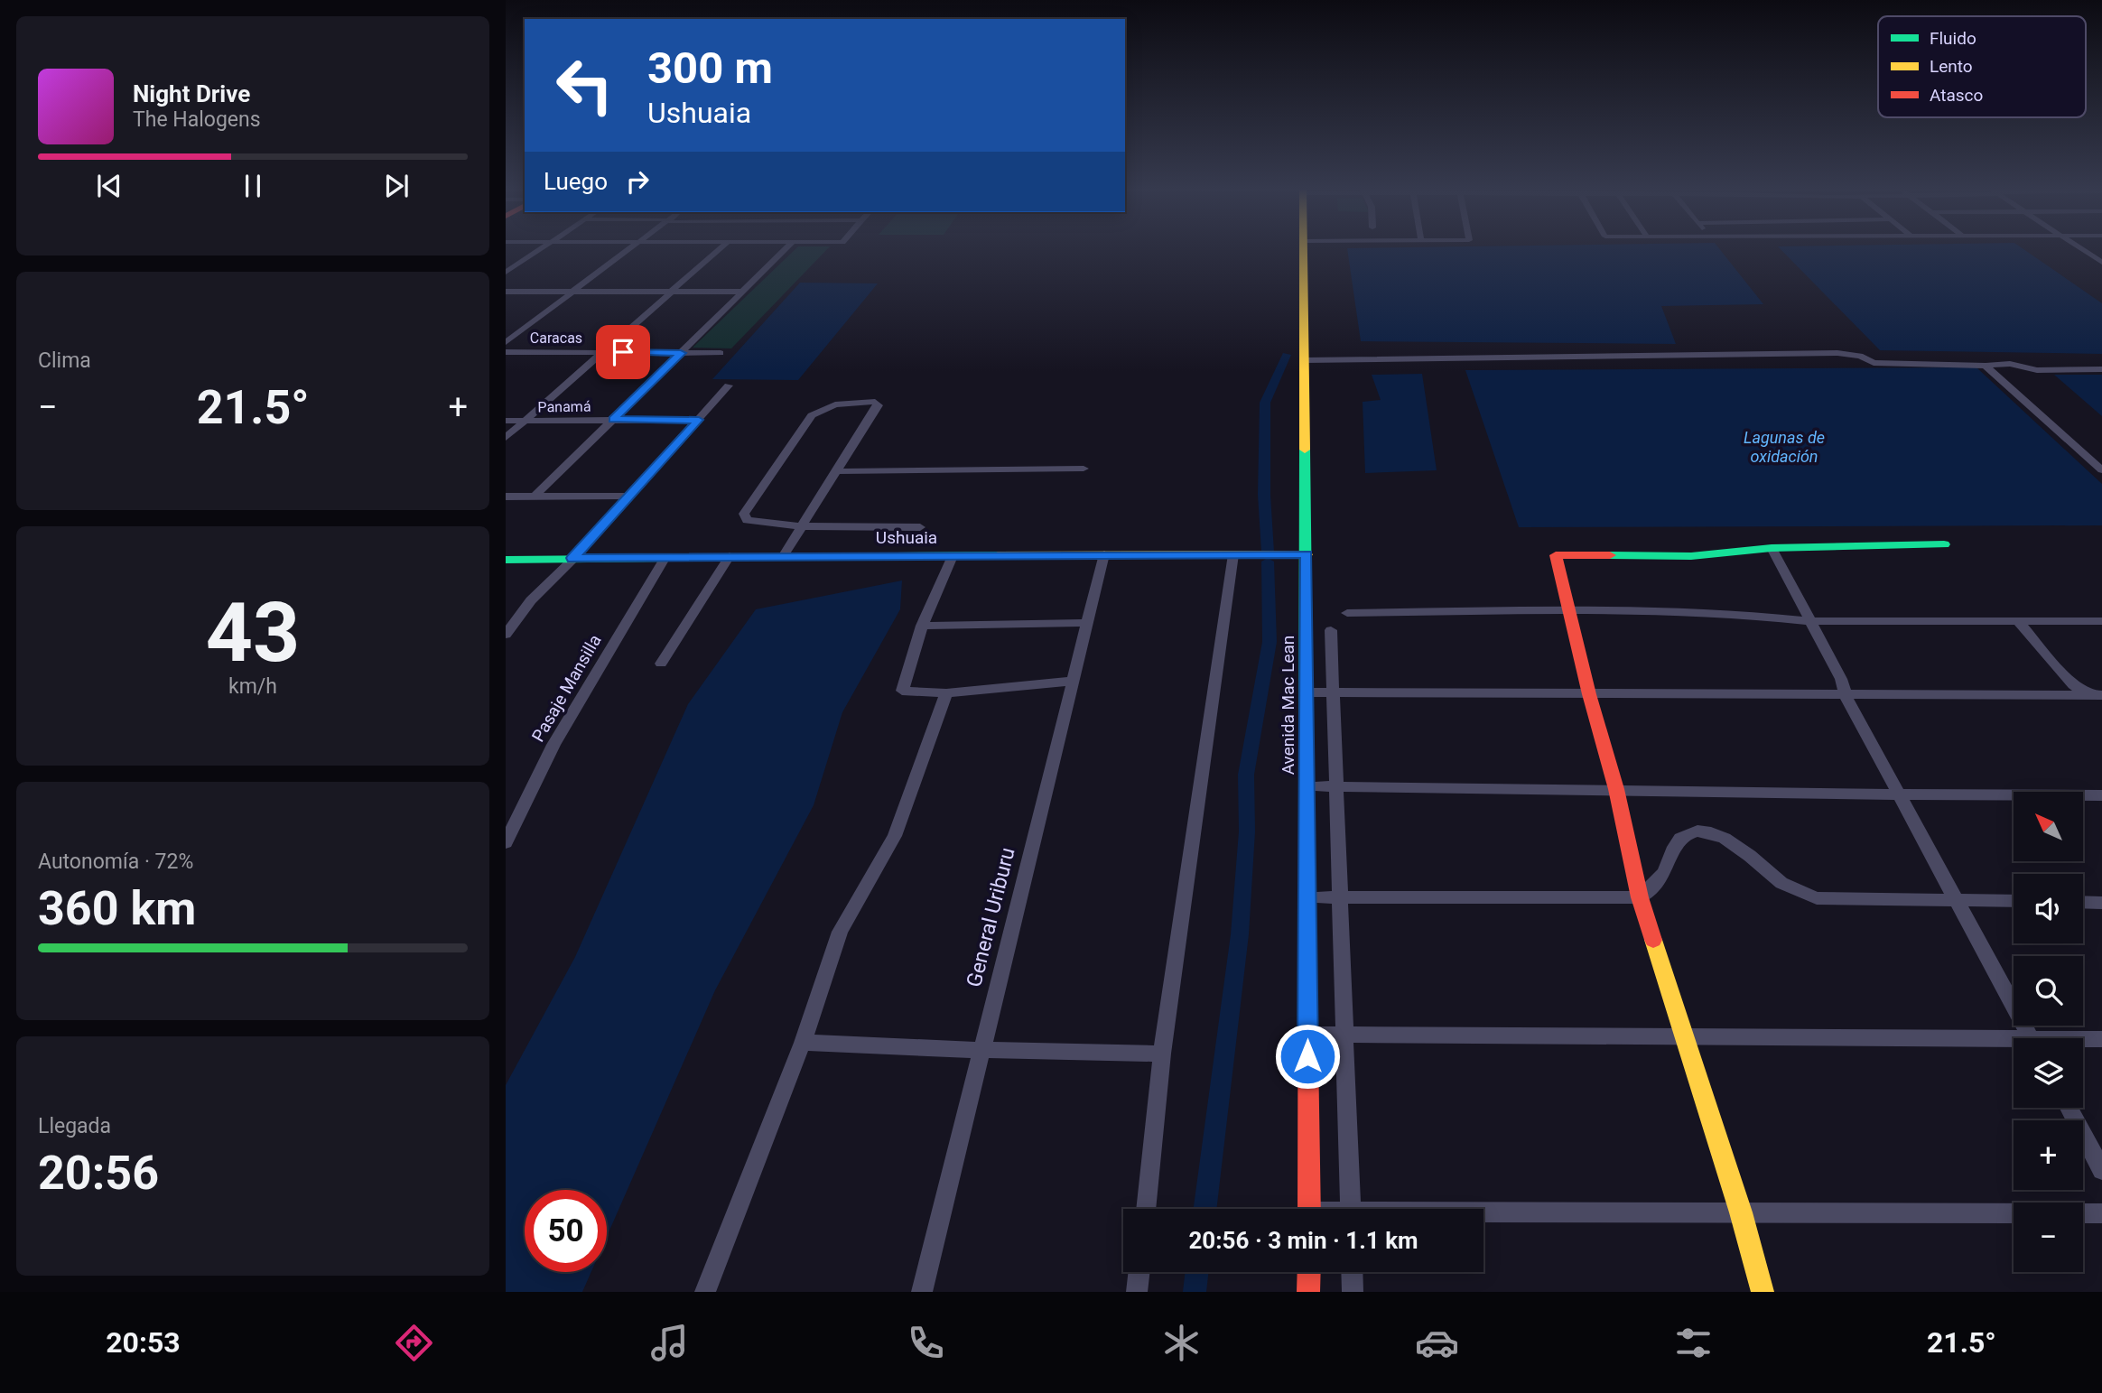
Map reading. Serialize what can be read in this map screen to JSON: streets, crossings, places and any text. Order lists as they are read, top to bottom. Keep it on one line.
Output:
{"streets":{"street":["Caracas","Panamá","Ushuaia","Pasaje Mansilla","Avenida Mac Lean","General Uriburu"]},"crossings":[["Ushuaia","Pasaje Mansilla"],["Ushuaia","Avenida Mac Lean"],["Ushuaia","General Uriburu"]],"water":["Lagunas de oxidación"],"legend":["Fluido","Lento","Atasco"],"north":"top left","page":{"turn":["300 m","Ushuaia"],"song":["Night Drive","The Halogens"],"then":"Luego","tile":["Clima",["43","km/h"],["Autonomía · 72%","360 km"],["Llegada","20:56"]],"heat":["−","21.5°","+"],"map_buttons":["+","−"],"limit":"50","trip":"20:56 · 3 min · 1.1 km","tabs":["20:53","21.5°"]}}
